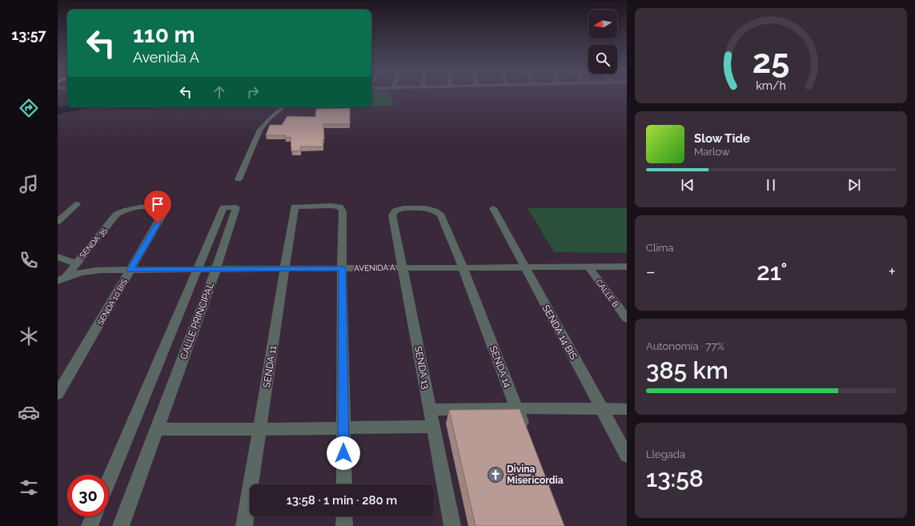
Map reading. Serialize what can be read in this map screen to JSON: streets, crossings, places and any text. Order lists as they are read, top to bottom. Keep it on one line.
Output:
{"streets":{"street":["SENDA 35","AVENIDA A","CALLE B","SENDA 10 BIS","CALLE PRINCIPAL","SENDA 14 BIS","SENDA 11","SENDA 14","SENDA 13"]},"crossings":[["SENDA 35","AVENIDA A"],["SENDA 35","SENDA 10 BIS"],["AVENIDA A","CALLE B"],["AVENIDA A","SENDA 10 BIS"],["AVENIDA A","CALLE PRINCIPAL"],["AVENIDA A","SENDA 14 BIS"],["AVENIDA A","SENDA 11"],["AVENIDA A","SENDA 14"],["AVENIDA A","SENDA 13"],["SENDA 14","SENDA 13"]],"places":{"church":["Divina Misericordia"]},"north":"left","page":{"tabs":"13:57","turn":["110 m","Avenida A"],"song":["Slow Tide","Marlow"],"tile":["Clima",["Autonomía · 77%","385 km"],["Llegada","13:58"]],"heat":["−","21°","+"],"limit":"30","trip":"13:58 · 1 min · 280 m","gauge":["25","km/h"]}}
